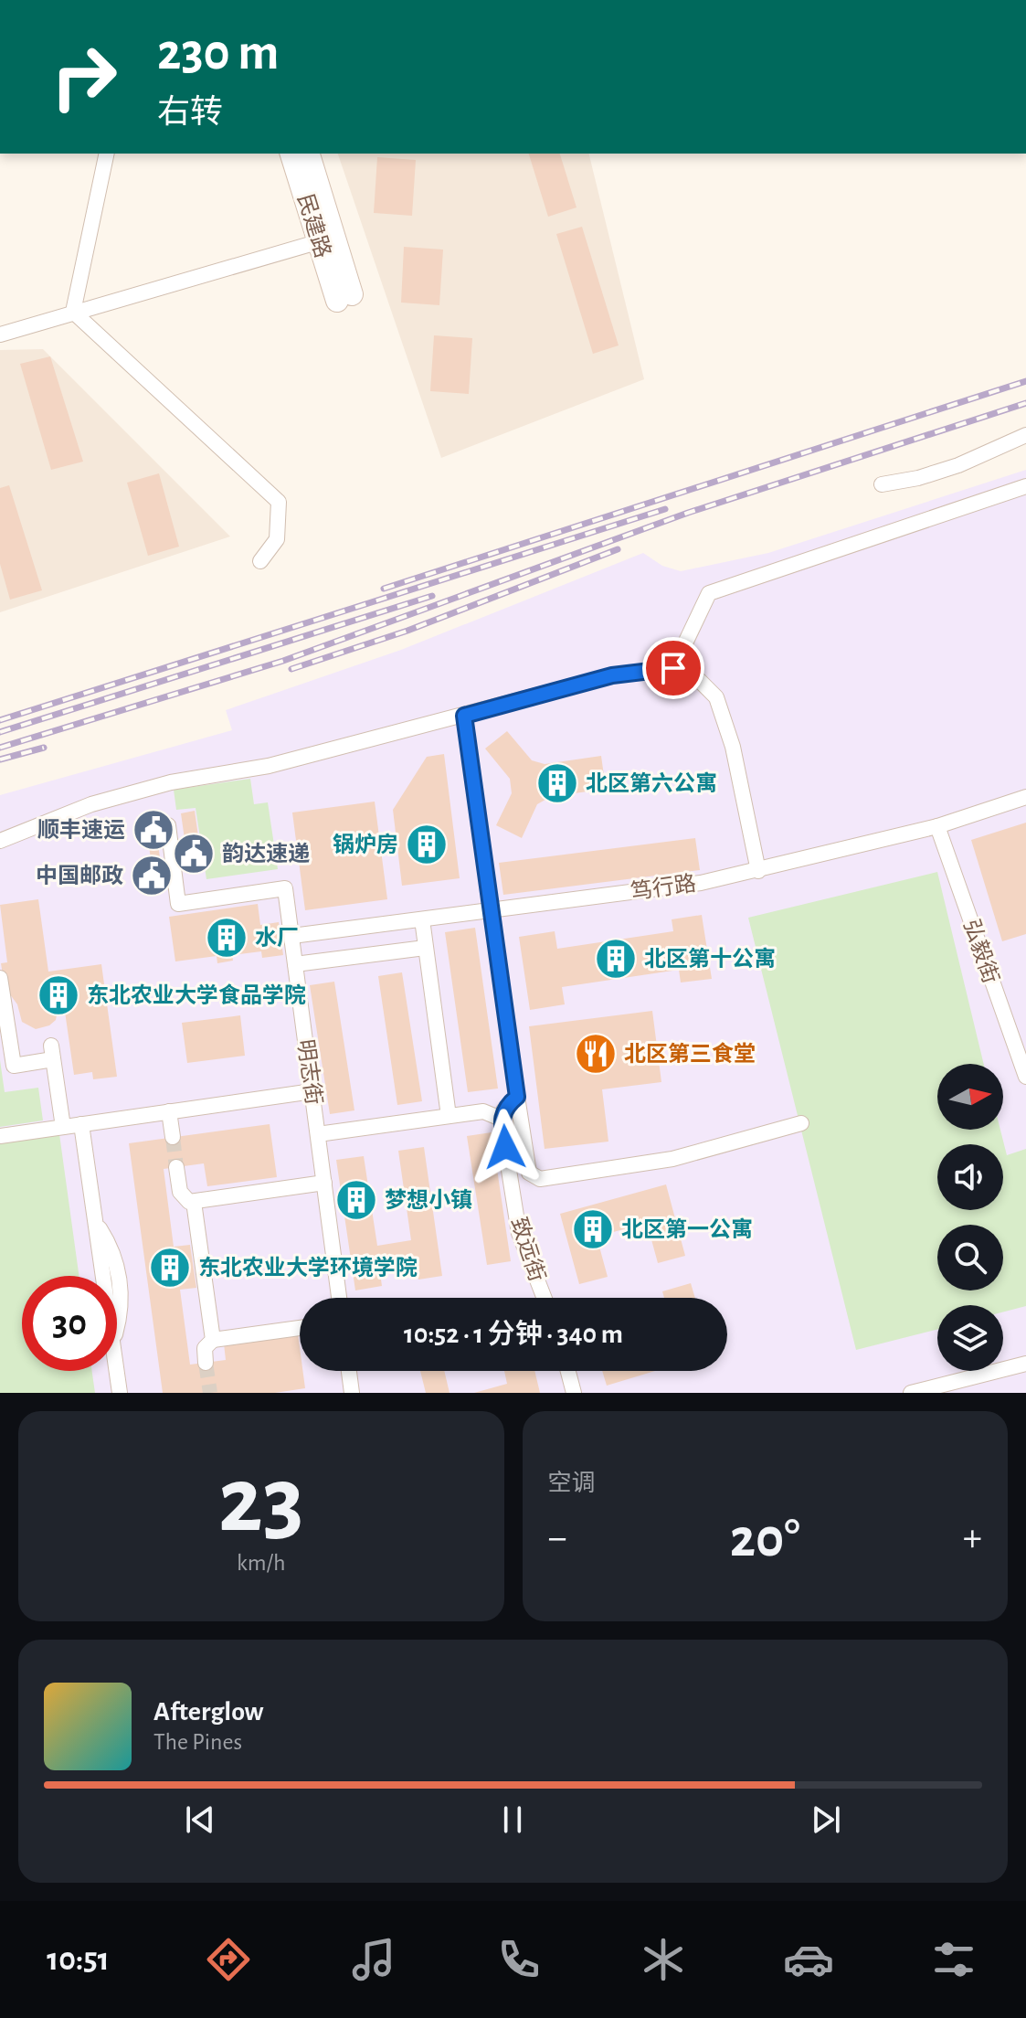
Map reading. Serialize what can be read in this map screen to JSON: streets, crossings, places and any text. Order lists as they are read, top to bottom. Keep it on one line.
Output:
{"streets":{"street":["民建路","笃行路","弘毅街","明志街","致远街"]},"crossings":[["笃行路","弘毅街"],["笃行路","明志街"]],"places":{"building":["北区第六公寓","锅炉房","水厂","北区第十公寓","东北农业大学食品学院","梦想小镇","北区第一公寓","东北农业大学环境学院"],"public building":["顺丰速运","韵达速递","中国邮政"],"restaurant":["北区第三食堂"]},"north":"right","page":{"turn":["230 m","右转"],"limit":"30","trip":"10:52 · 1 分钟 · 340 m","tile":[["23","km/h"],"空调"],"heat":["−","20°","+"],"song":["Afterglow","The Pines"],"tabs":"10:51"}}
